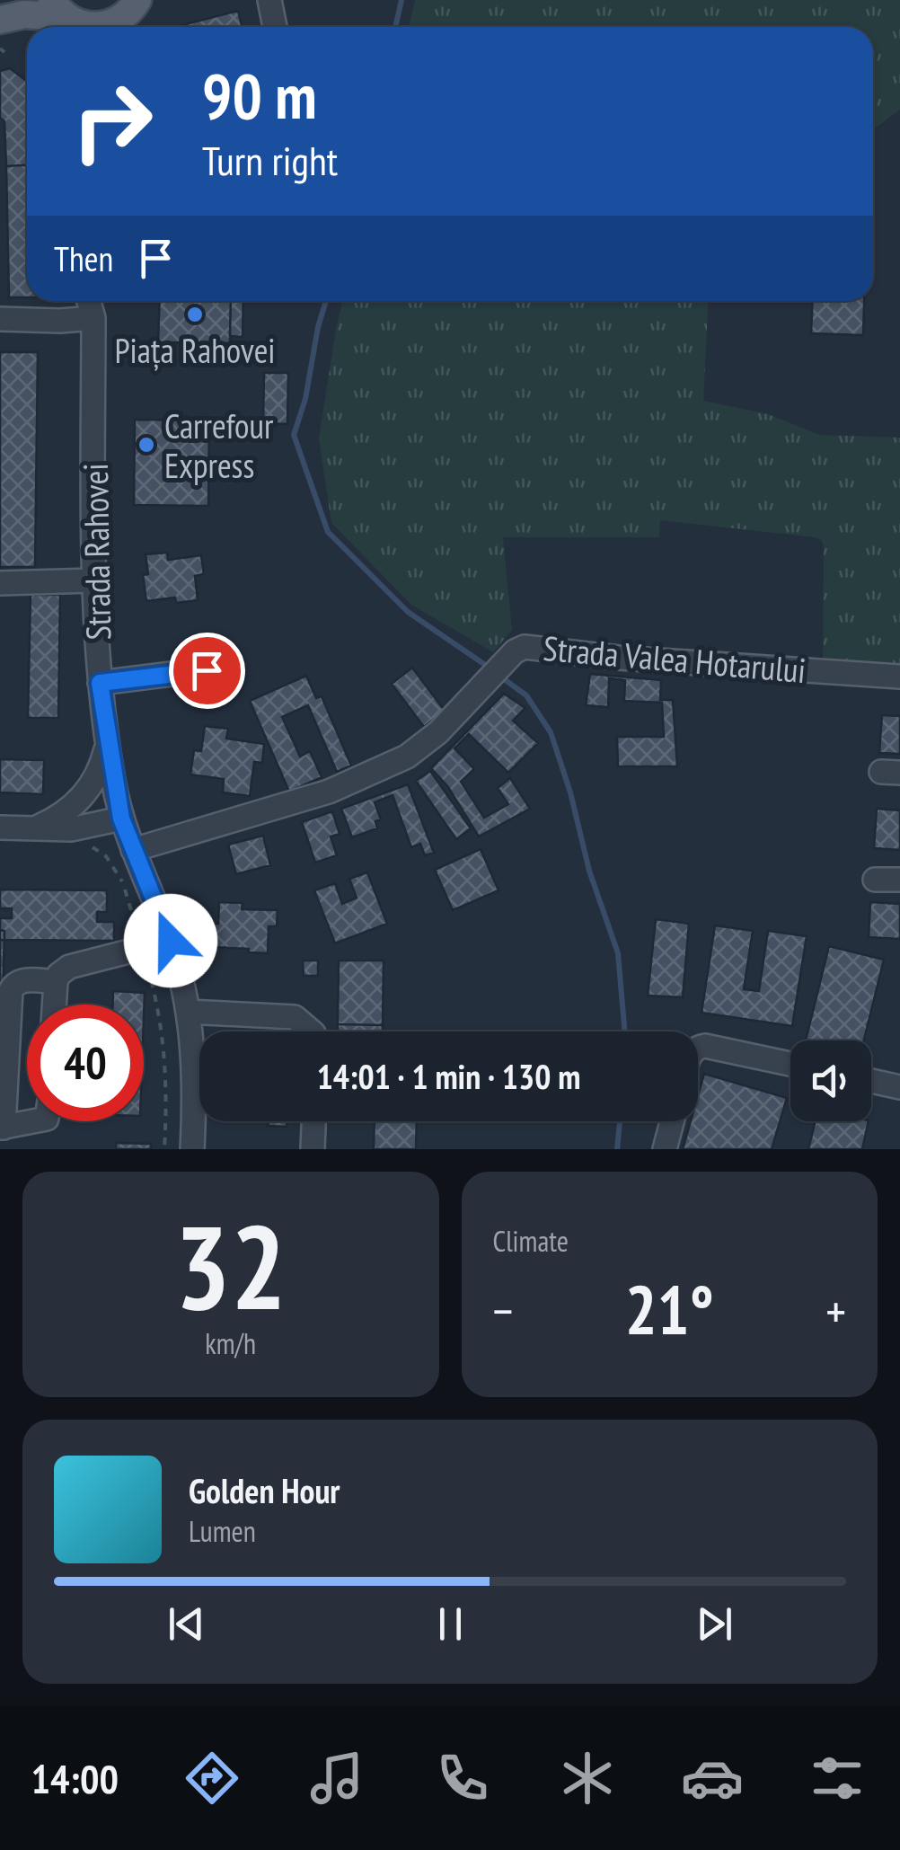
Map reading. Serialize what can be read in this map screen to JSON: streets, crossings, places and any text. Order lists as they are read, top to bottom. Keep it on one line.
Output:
{"streets":{"street":["Strada Rahovei","Strada Valea Hotarului"]},"crossings":[["Strada Rahovei","Strada Valea Hotarului"]],"places":["Piața Rahovei","Carrefour Express"],"page":{"turn":["90 m","Turn right"],"then":"Then","limit":"40","trip":"14:01 · 1 min · 130 m","tile":[["32","km/h"],"Climate"],"heat":["−","21°","+"],"song":["Golden Hour","Lumen"],"tabs":"14:00"}}
